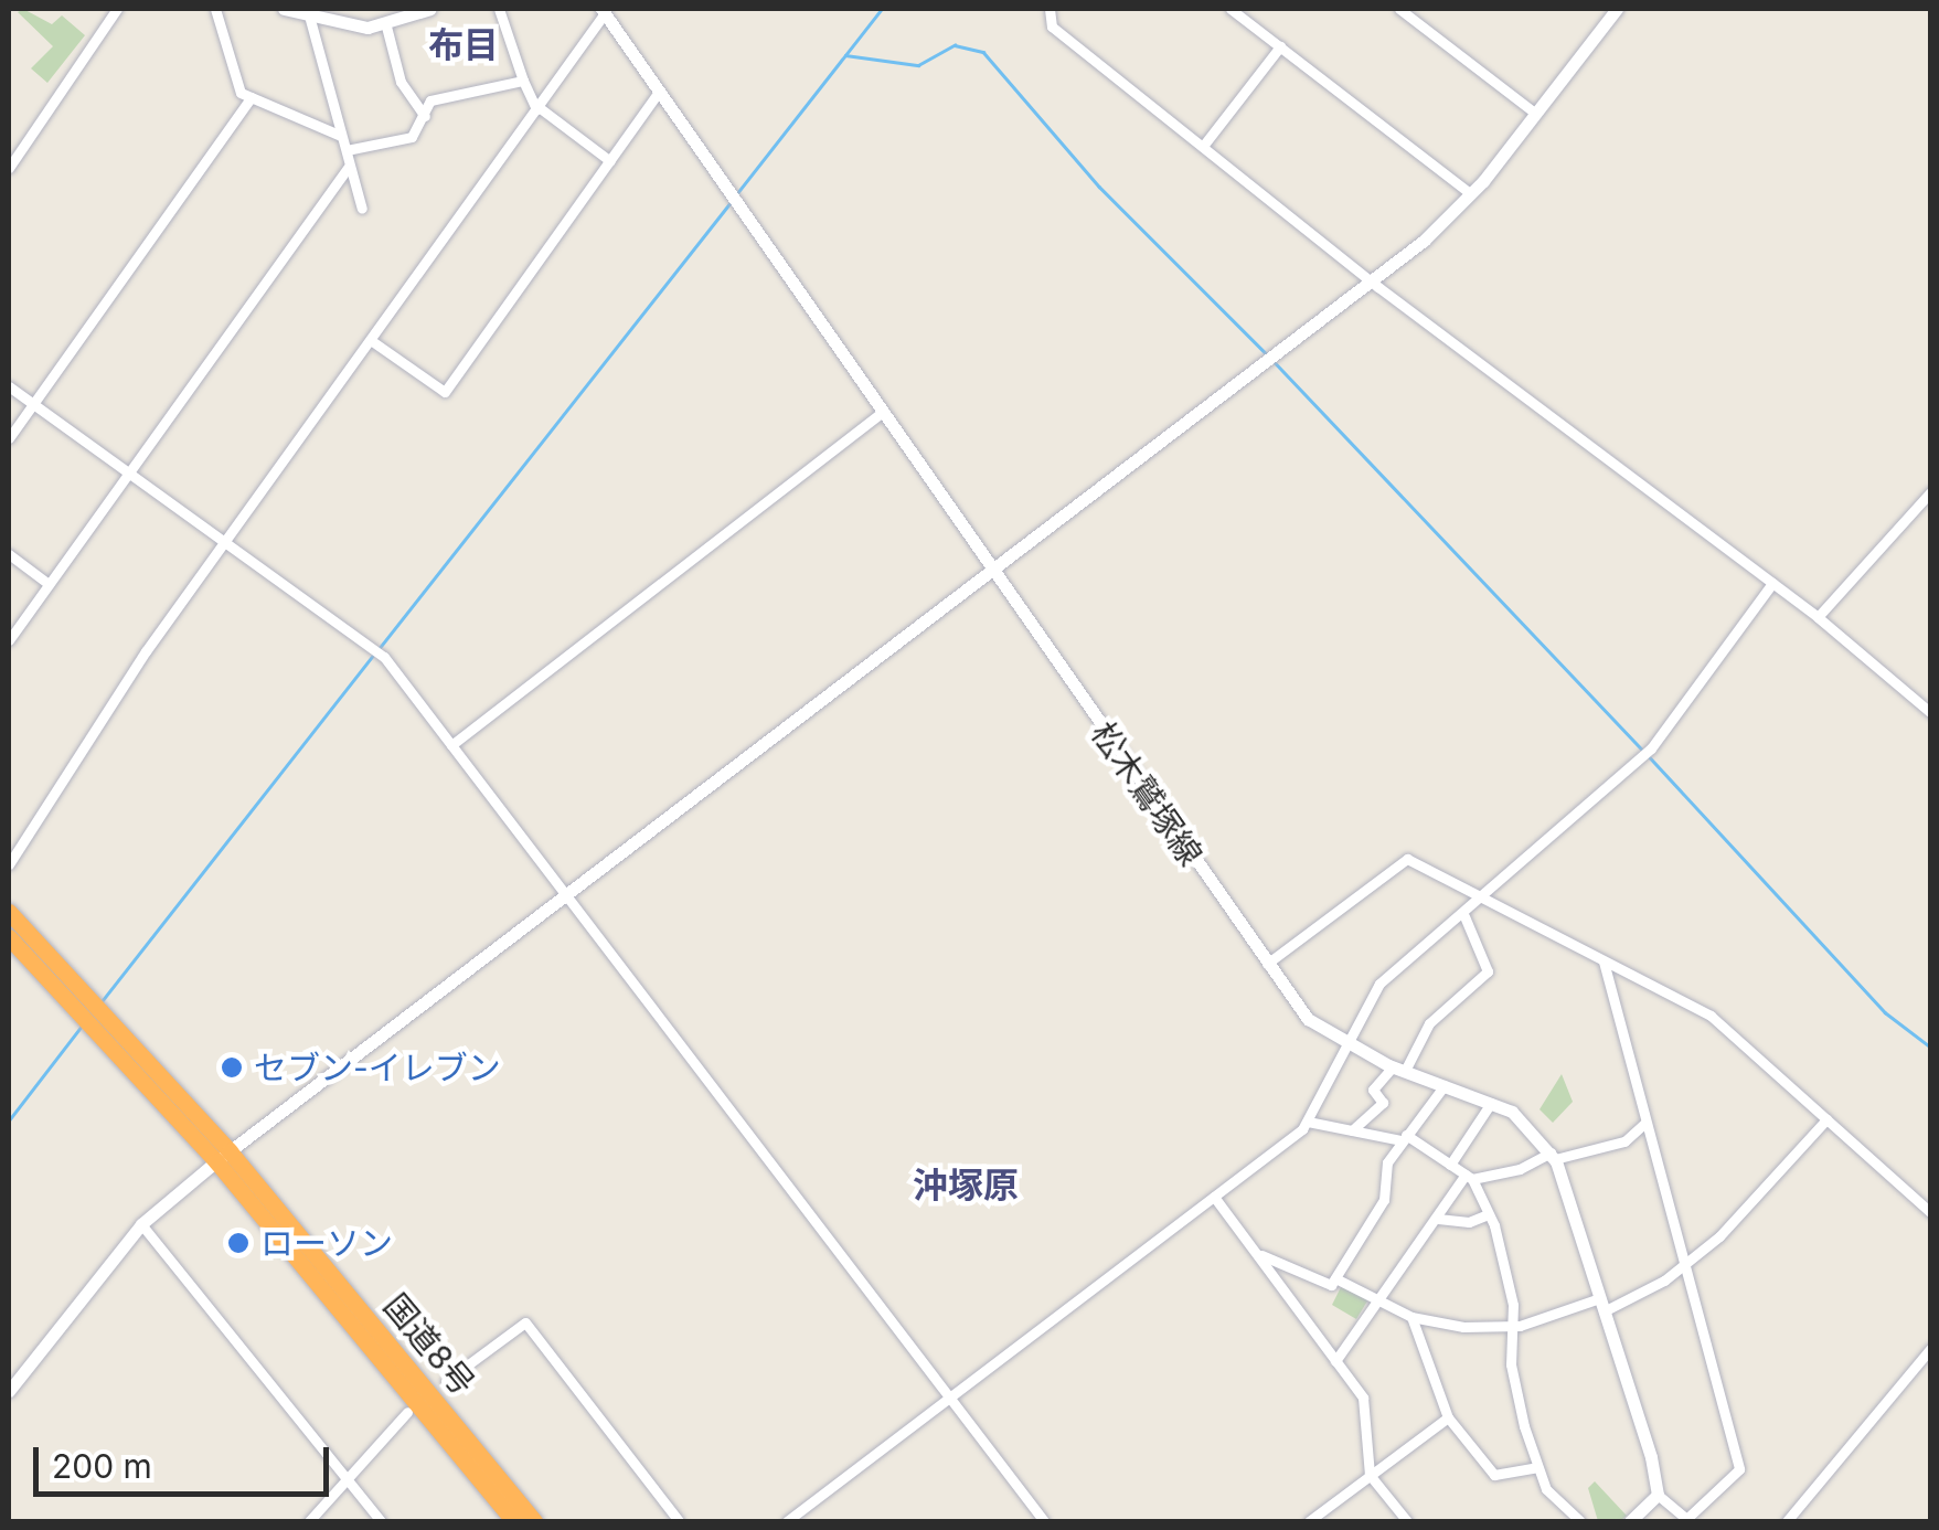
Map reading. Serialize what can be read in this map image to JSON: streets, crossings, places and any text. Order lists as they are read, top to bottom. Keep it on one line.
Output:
{"streets":{"highway":["国道8号"],"street":["松木鷲塚線"]},"districts":["布目","沖塚原"],"places":["セブン-イレブン","ローソン"],"scale_bar":"200 m"}
